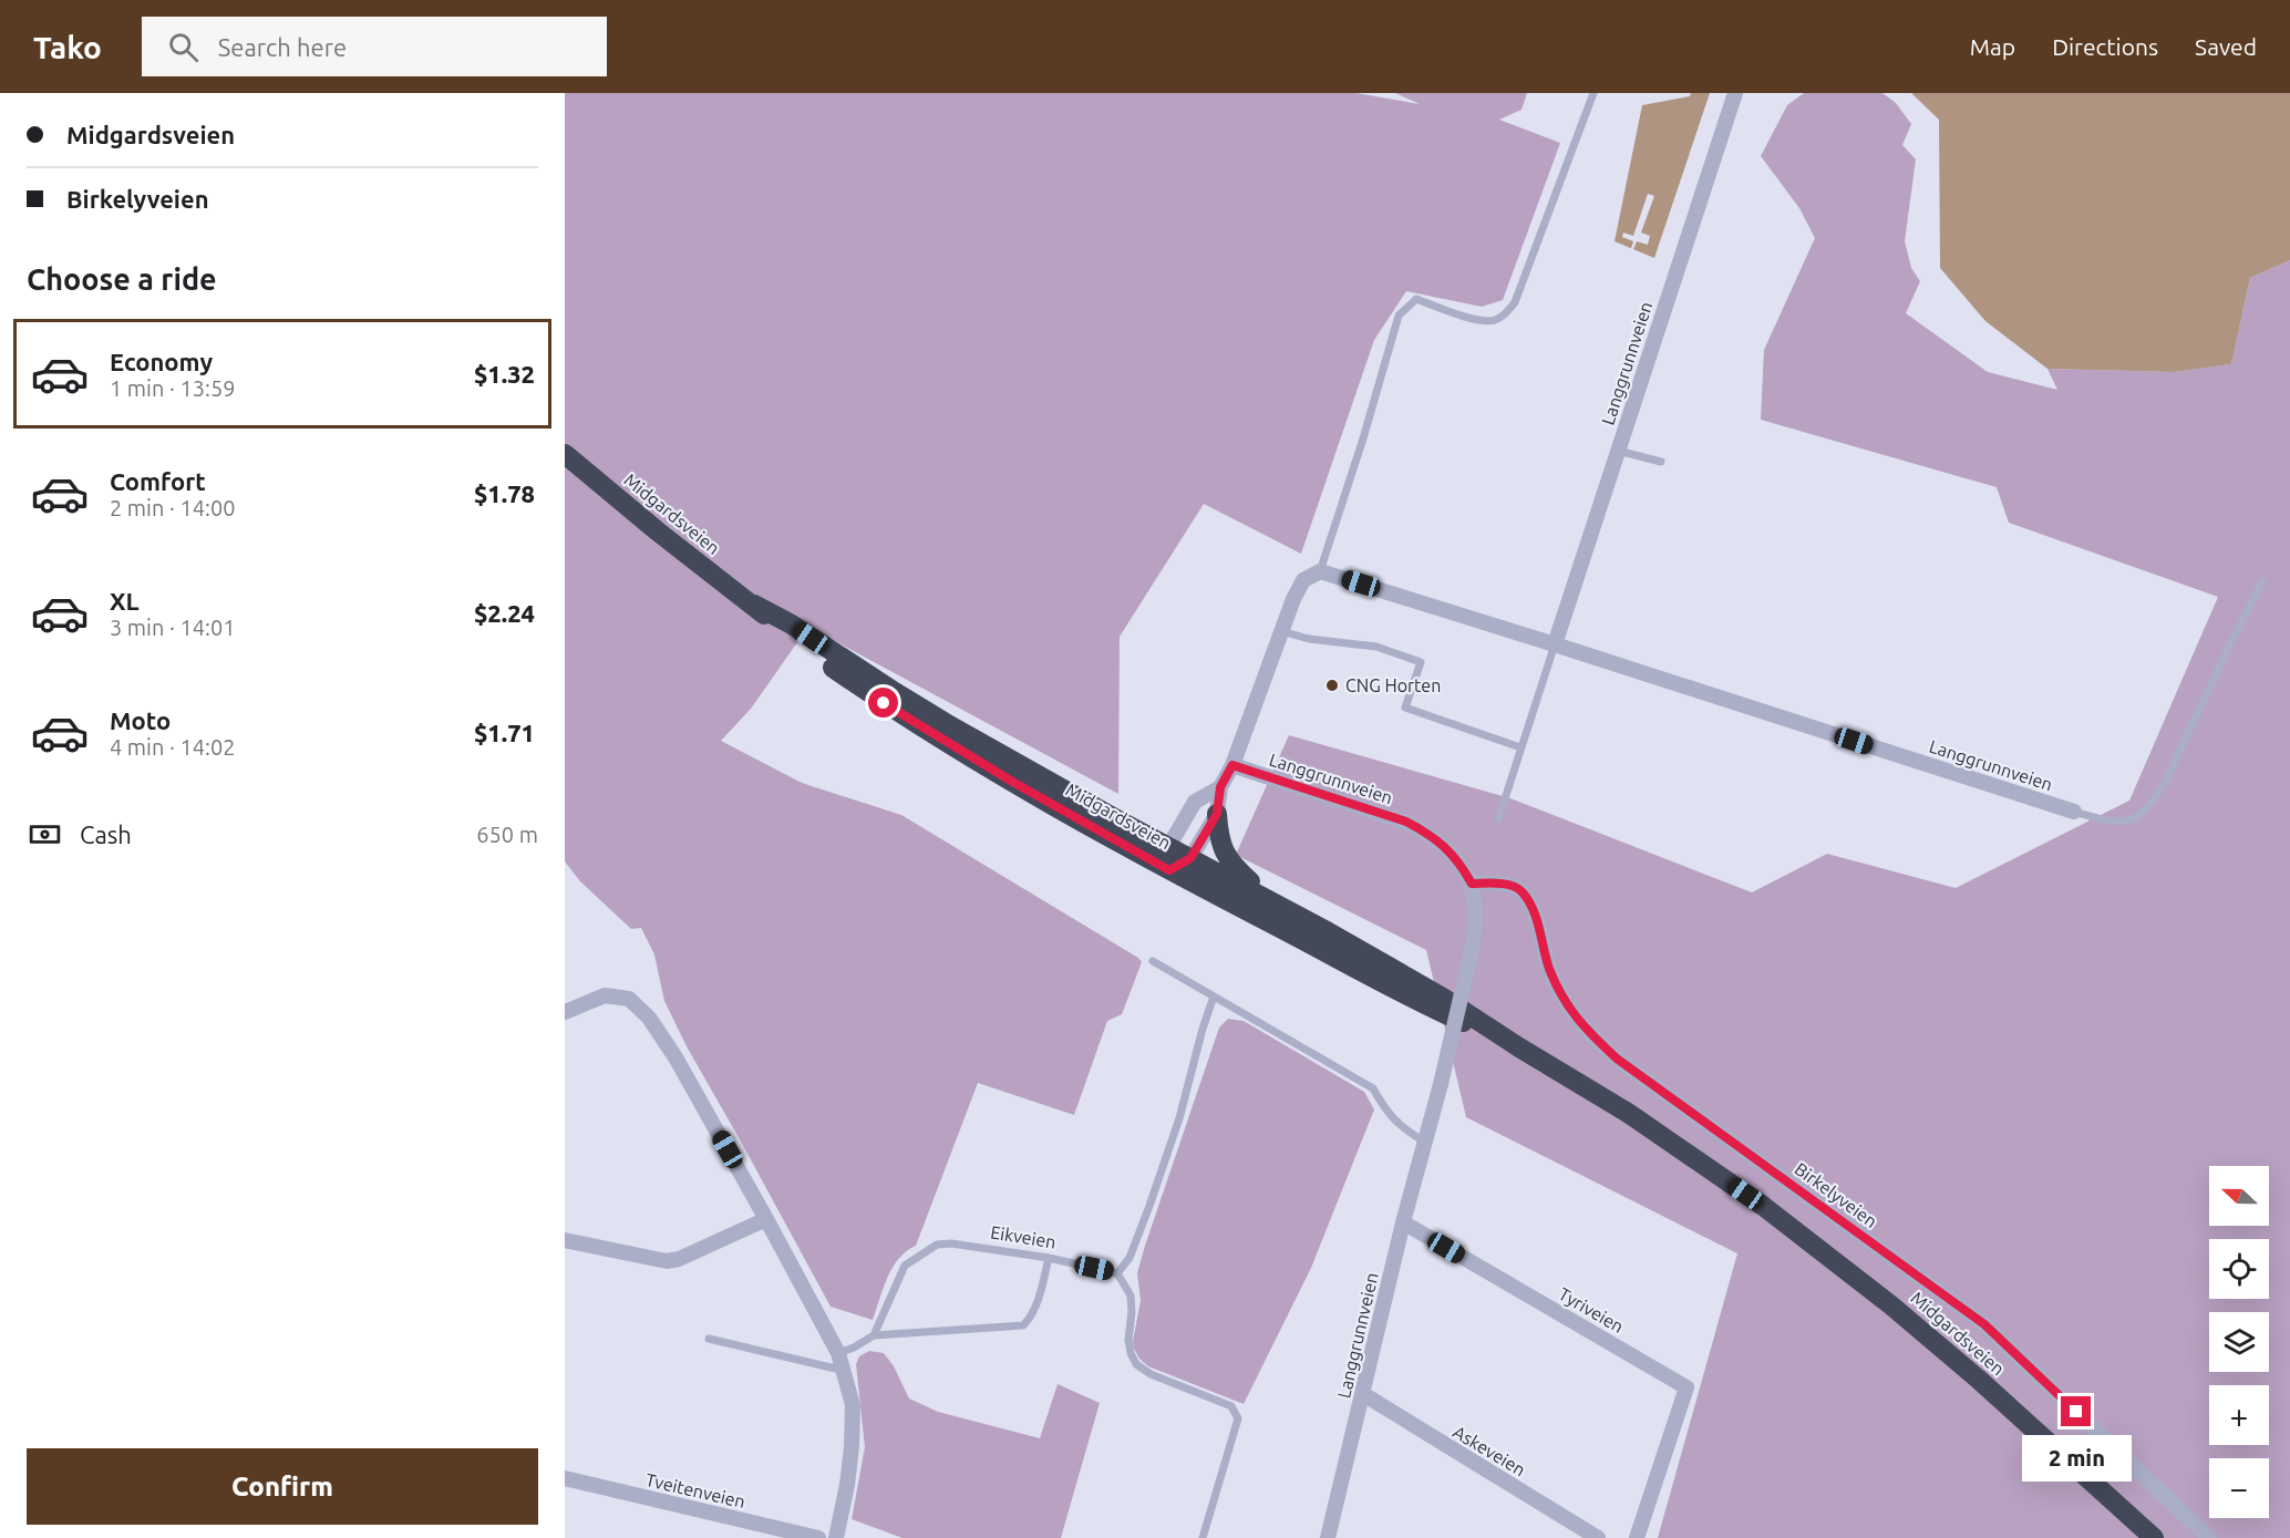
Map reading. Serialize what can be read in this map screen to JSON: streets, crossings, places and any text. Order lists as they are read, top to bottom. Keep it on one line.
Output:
{"streets":{"highway":["Midgardsveien"],"street":["Langgrunnveien","Birkelyveien","Tyriveien","Askeveien","Tveitenveien"],"lane":["Eikveien"]},"crossings":[["Langgrunnveien","Birkelyveien"],["Langgrunnveien","Tyriveien"],["Langgrunnveien","Askeveien"]],"places":["CNG Horten"],"north":"left","page":{"header":"Tako","search":"Search here","nav":["Map","Directions","Saved"],"banner":["Midgardsveien","Birkelyveien"],"heading":"Choose a ride","list":[{"name":"Economy","note":"1 min · 13:59","value":"$1.32"},{"name":"Comfort","note":"2 min · 14:00","value":"$1.78"},{"name":"XL","note":"3 min · 14:01","value":"$2.24"},{"name":"Moto","note":"4 min · 14:02","value":"$1.71"}],"pay":["Cash","650 m"],"map_buttons":["+","−"],"buttons":"Confirm","bubble":"2 min"}}
